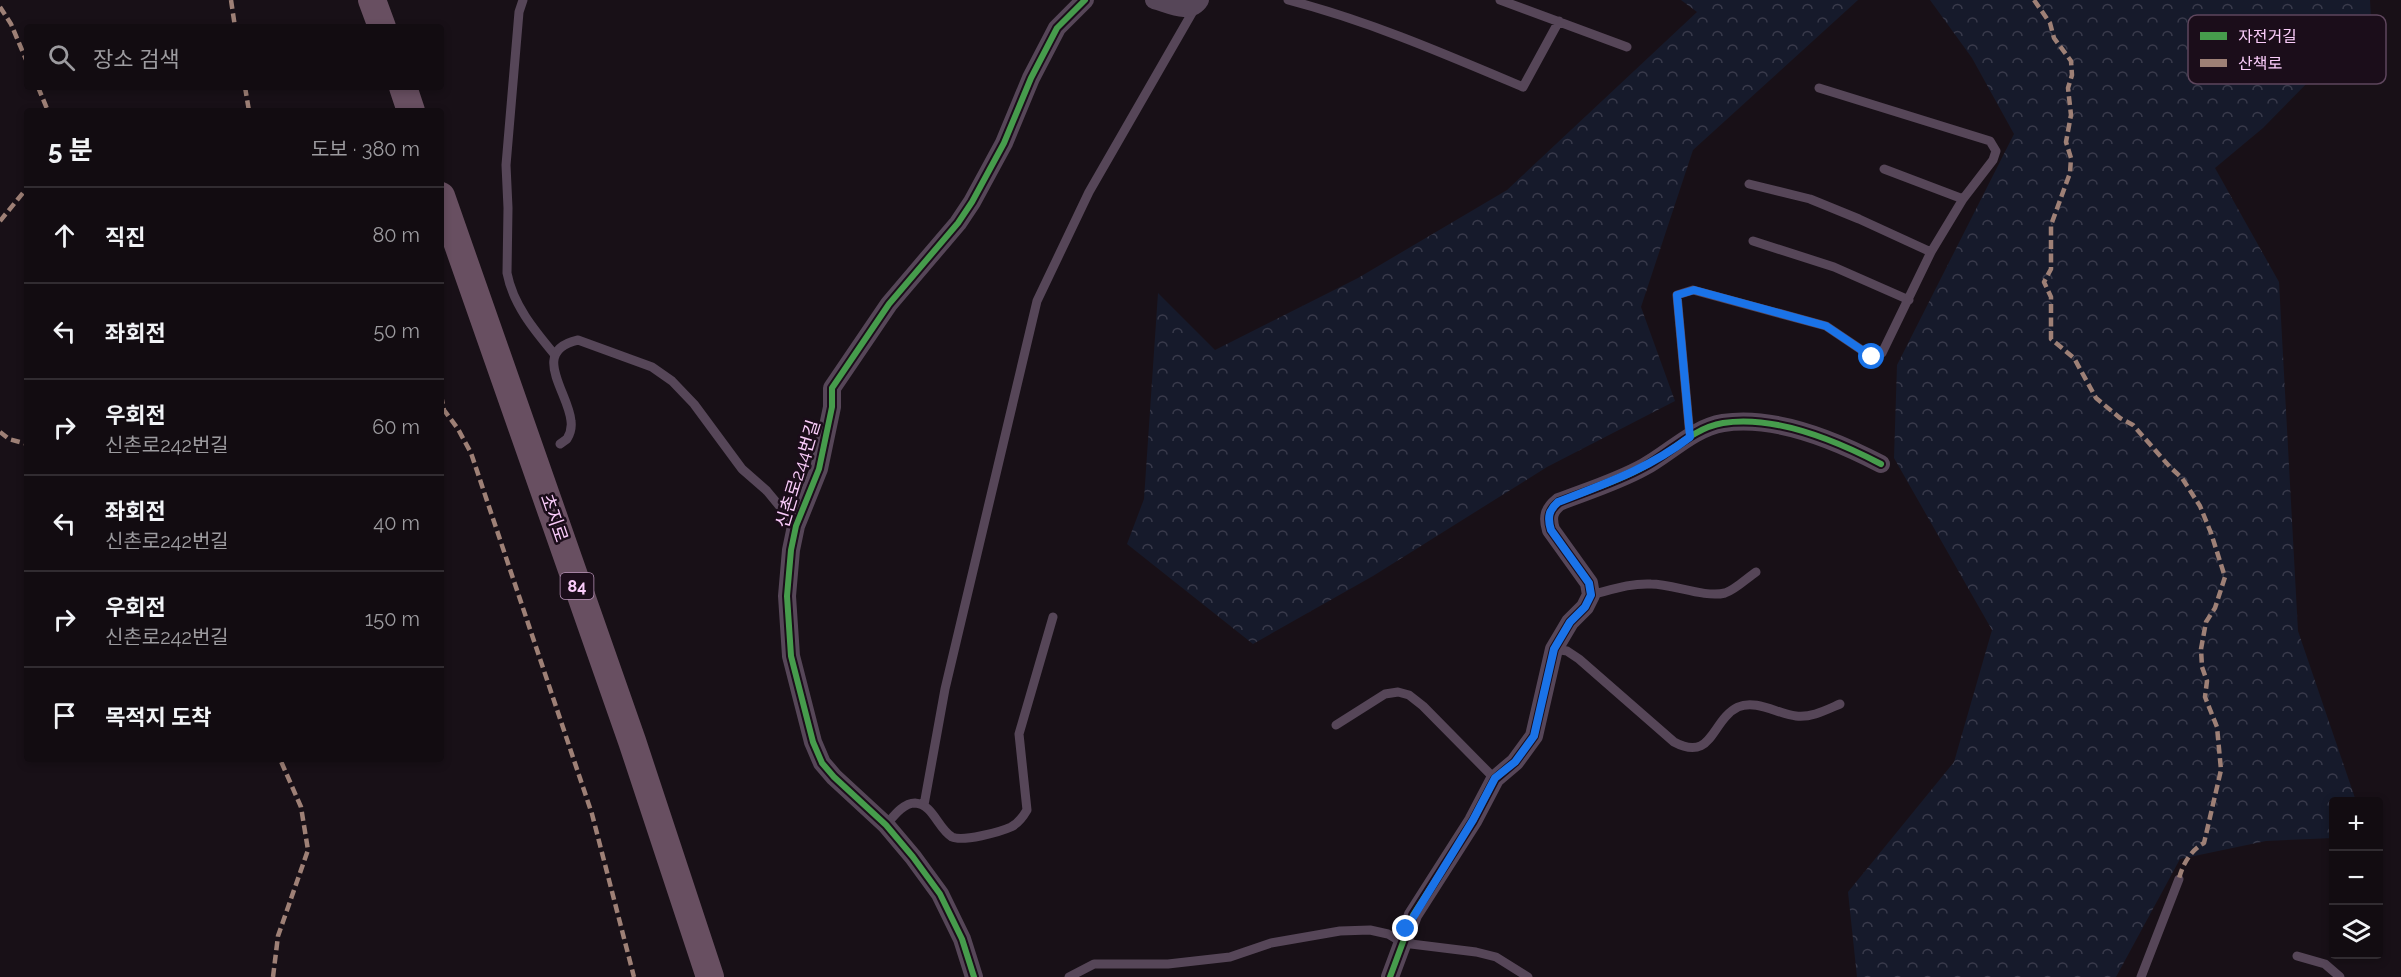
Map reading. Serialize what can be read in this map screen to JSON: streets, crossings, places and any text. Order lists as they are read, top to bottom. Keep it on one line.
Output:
{"streets":{"main road":["초지로","84"],"street":["신촌로244번길"]},"legend":["자전거길","산책로"],"page":{"search":"장소 검색","heading":["5 분","도보 · 380 m"],"list":[["직진","80 m"],["좌회전","50 m"],["우회전","신촌로242번길","60 m"],["좌회전","신촌로242번길","40 m"],["우회전","신촌로242번길","150 m"],"목적지 도착"],"map_buttons":["+","−"]}}
